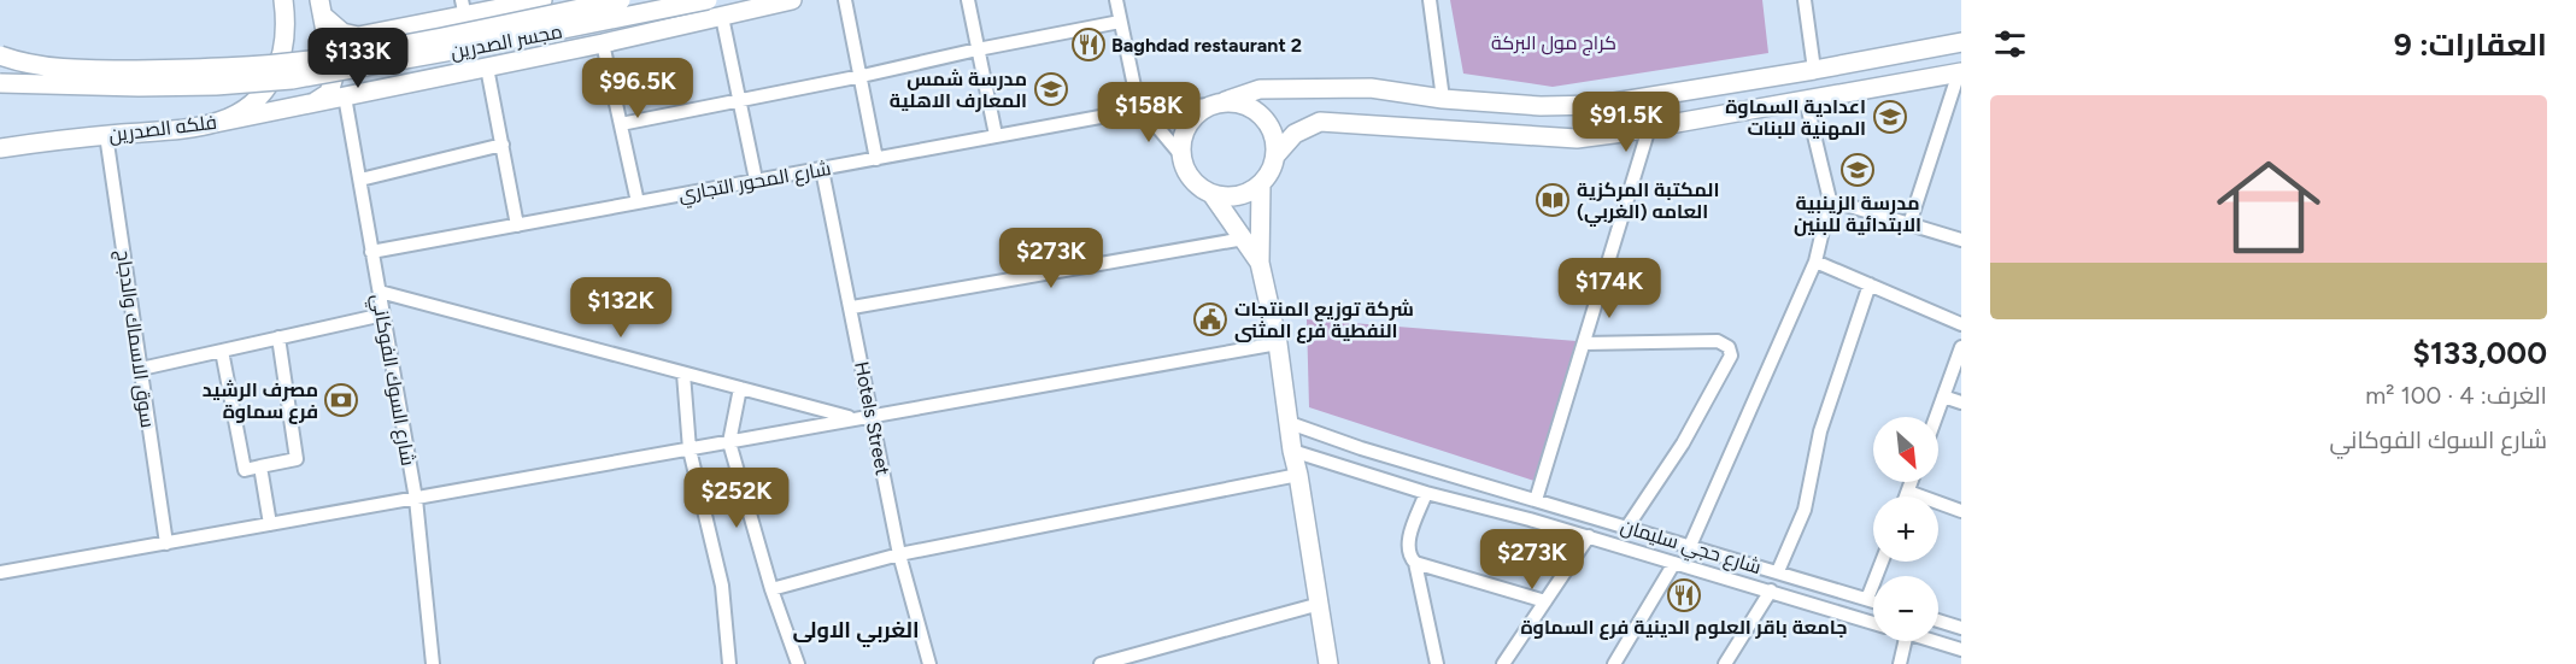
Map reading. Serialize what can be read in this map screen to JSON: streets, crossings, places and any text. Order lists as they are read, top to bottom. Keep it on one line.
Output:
{"streets":{"main road":["مجسر الصدرين","فلكه الصدرين"],"street":["شارع المحور التجاري","سوق الاسماك والدجاج","شارع السوك الفوكاني","Hotels Street","شارع حجي سليمان"]},"crossings":[["فلكه الصدرين","سوق الاسماك والدجاج"],["شارع المحور التجاري","شارع السوك الفوكاني"],["شارع المحور التجاري","Hotels Street"]],"districts":["الغربي الاولى"],"parks":["كراج مول البركة"],"places":{"restaurant":["Baghdad restaurant 2","جامعة باقر العلوم الدينية فرع السماوة"],"school or university":["مدرسة شمس المعارف الاهلية","اعدادية السماوة المهنية للبنات","مدرسة الزينبية الابتدائية للبنين"],"library":["المكتبة المركزية العامه (الغربي)"],"public building":["شركة توزيع المنتجات النفطية فرع المثنى"],"bank":["مصرف الرشيد فرع سماوة"]},"north":"bottom right","page":{"heading":"العقارات: 9","price":["$133K","$96.5K","$158K","$91.5K","$273K","$174K","$132K","$252K","$273K"],"list":[{"name":"$133,000","note":"الغرف: 4 · 100 m² · شارع السوك الفوكاني"}],"map_buttons":["+","−"]}}
